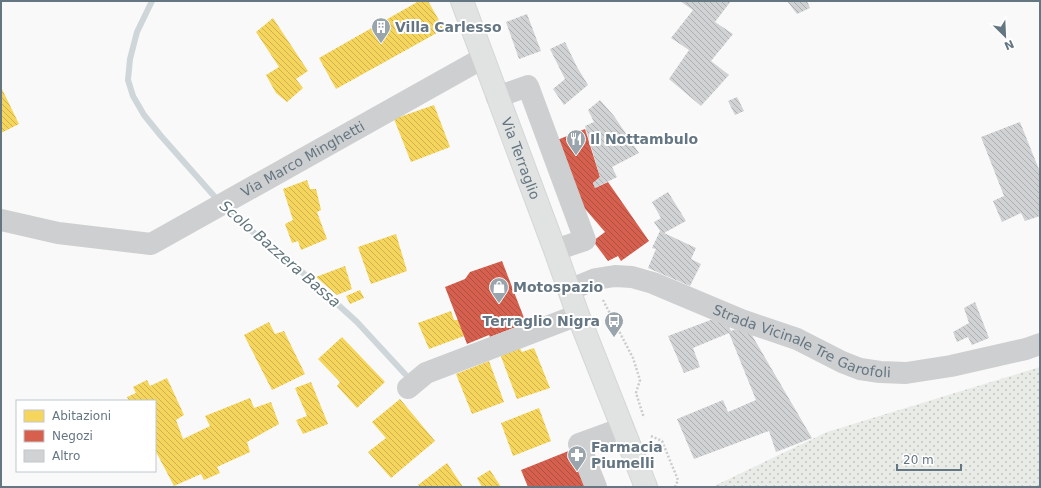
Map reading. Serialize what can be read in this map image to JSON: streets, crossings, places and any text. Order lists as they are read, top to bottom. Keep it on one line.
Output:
{"streets":{"main road":["Via Terraglio"],"street":["Via Marco Minghetti","Strada Vicinale Tre Garofoli"]},"crossings":[["Via Terraglio","Via Marco Minghetti"],["Via Terraglio","Strada Vicinale Tre Garofoli"]],"water":["Scolo Bazzera Bassa"],"places":{"building":["Villa Carlesso"],"restaurant":["Il Nottambulo"],"shop":["Motospazio"],"bus stop":["Terraglio Nigra"],"pharmacy":["Farmacia Piumelli"]},"legend":["Abitazioni","Negozi","Altro"],"scale_bar":"20 m","north":"bottom right"}
